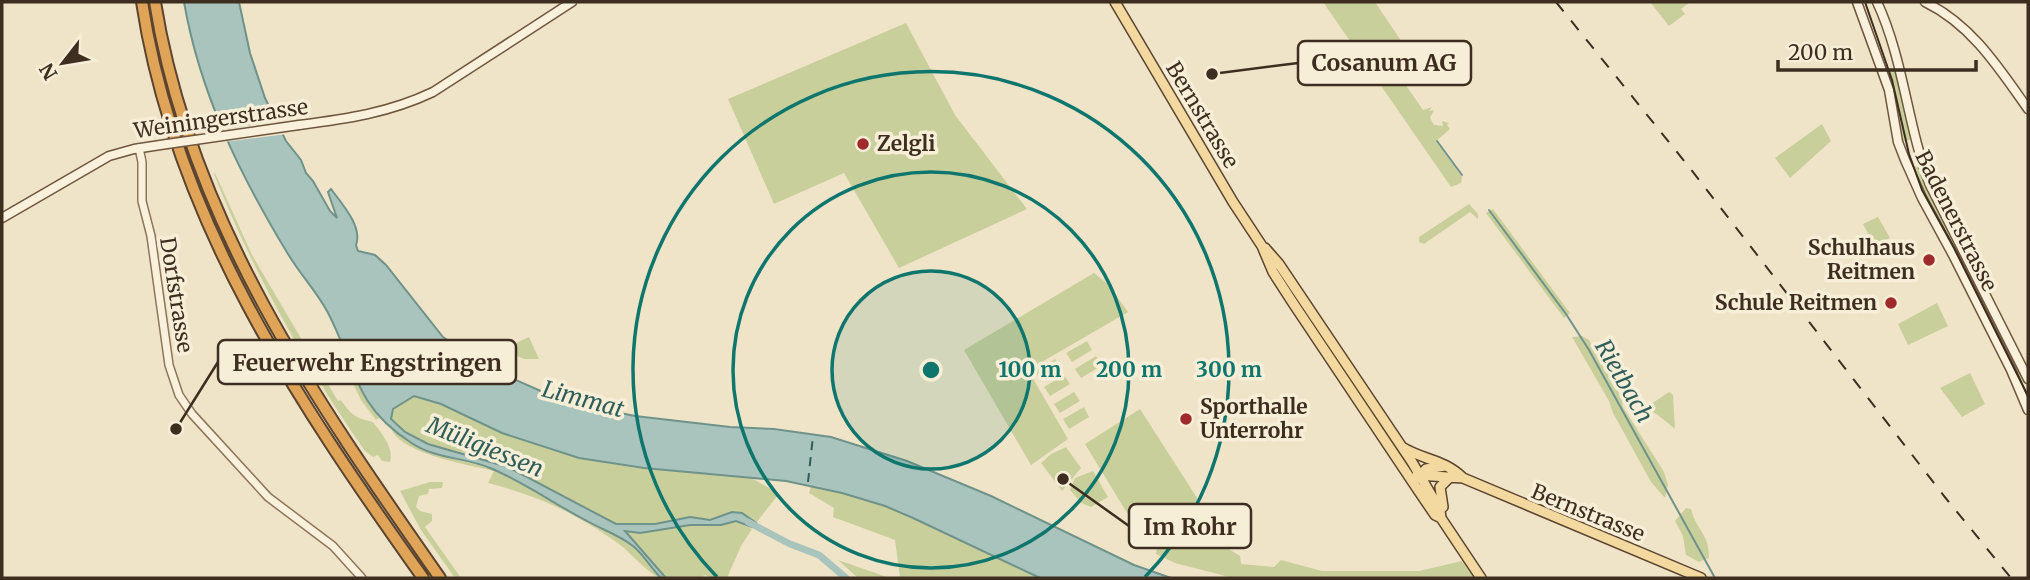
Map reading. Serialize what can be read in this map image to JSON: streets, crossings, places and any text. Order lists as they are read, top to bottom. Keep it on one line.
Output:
{"streets":{"main road":["Bernstrasse","Weiningerstrasse","Badenerstrasse"],"street":["Dorfstrasse"]},"crossings":[["Weiningerstrasse","Dorfstrasse"]],"water":["Rietbach","Limmat","Müligiessen"],"places":["Cosanum AG","Zelgli","Schulhaus Reitmen","Schule Reitmen","Sporthalle Unterrohr","Feuerwehr Engstringen","Im Rohr"],"scale_bar":"200 m","north":"bottom left","rings":["100 m","200 m","300 m"]}
